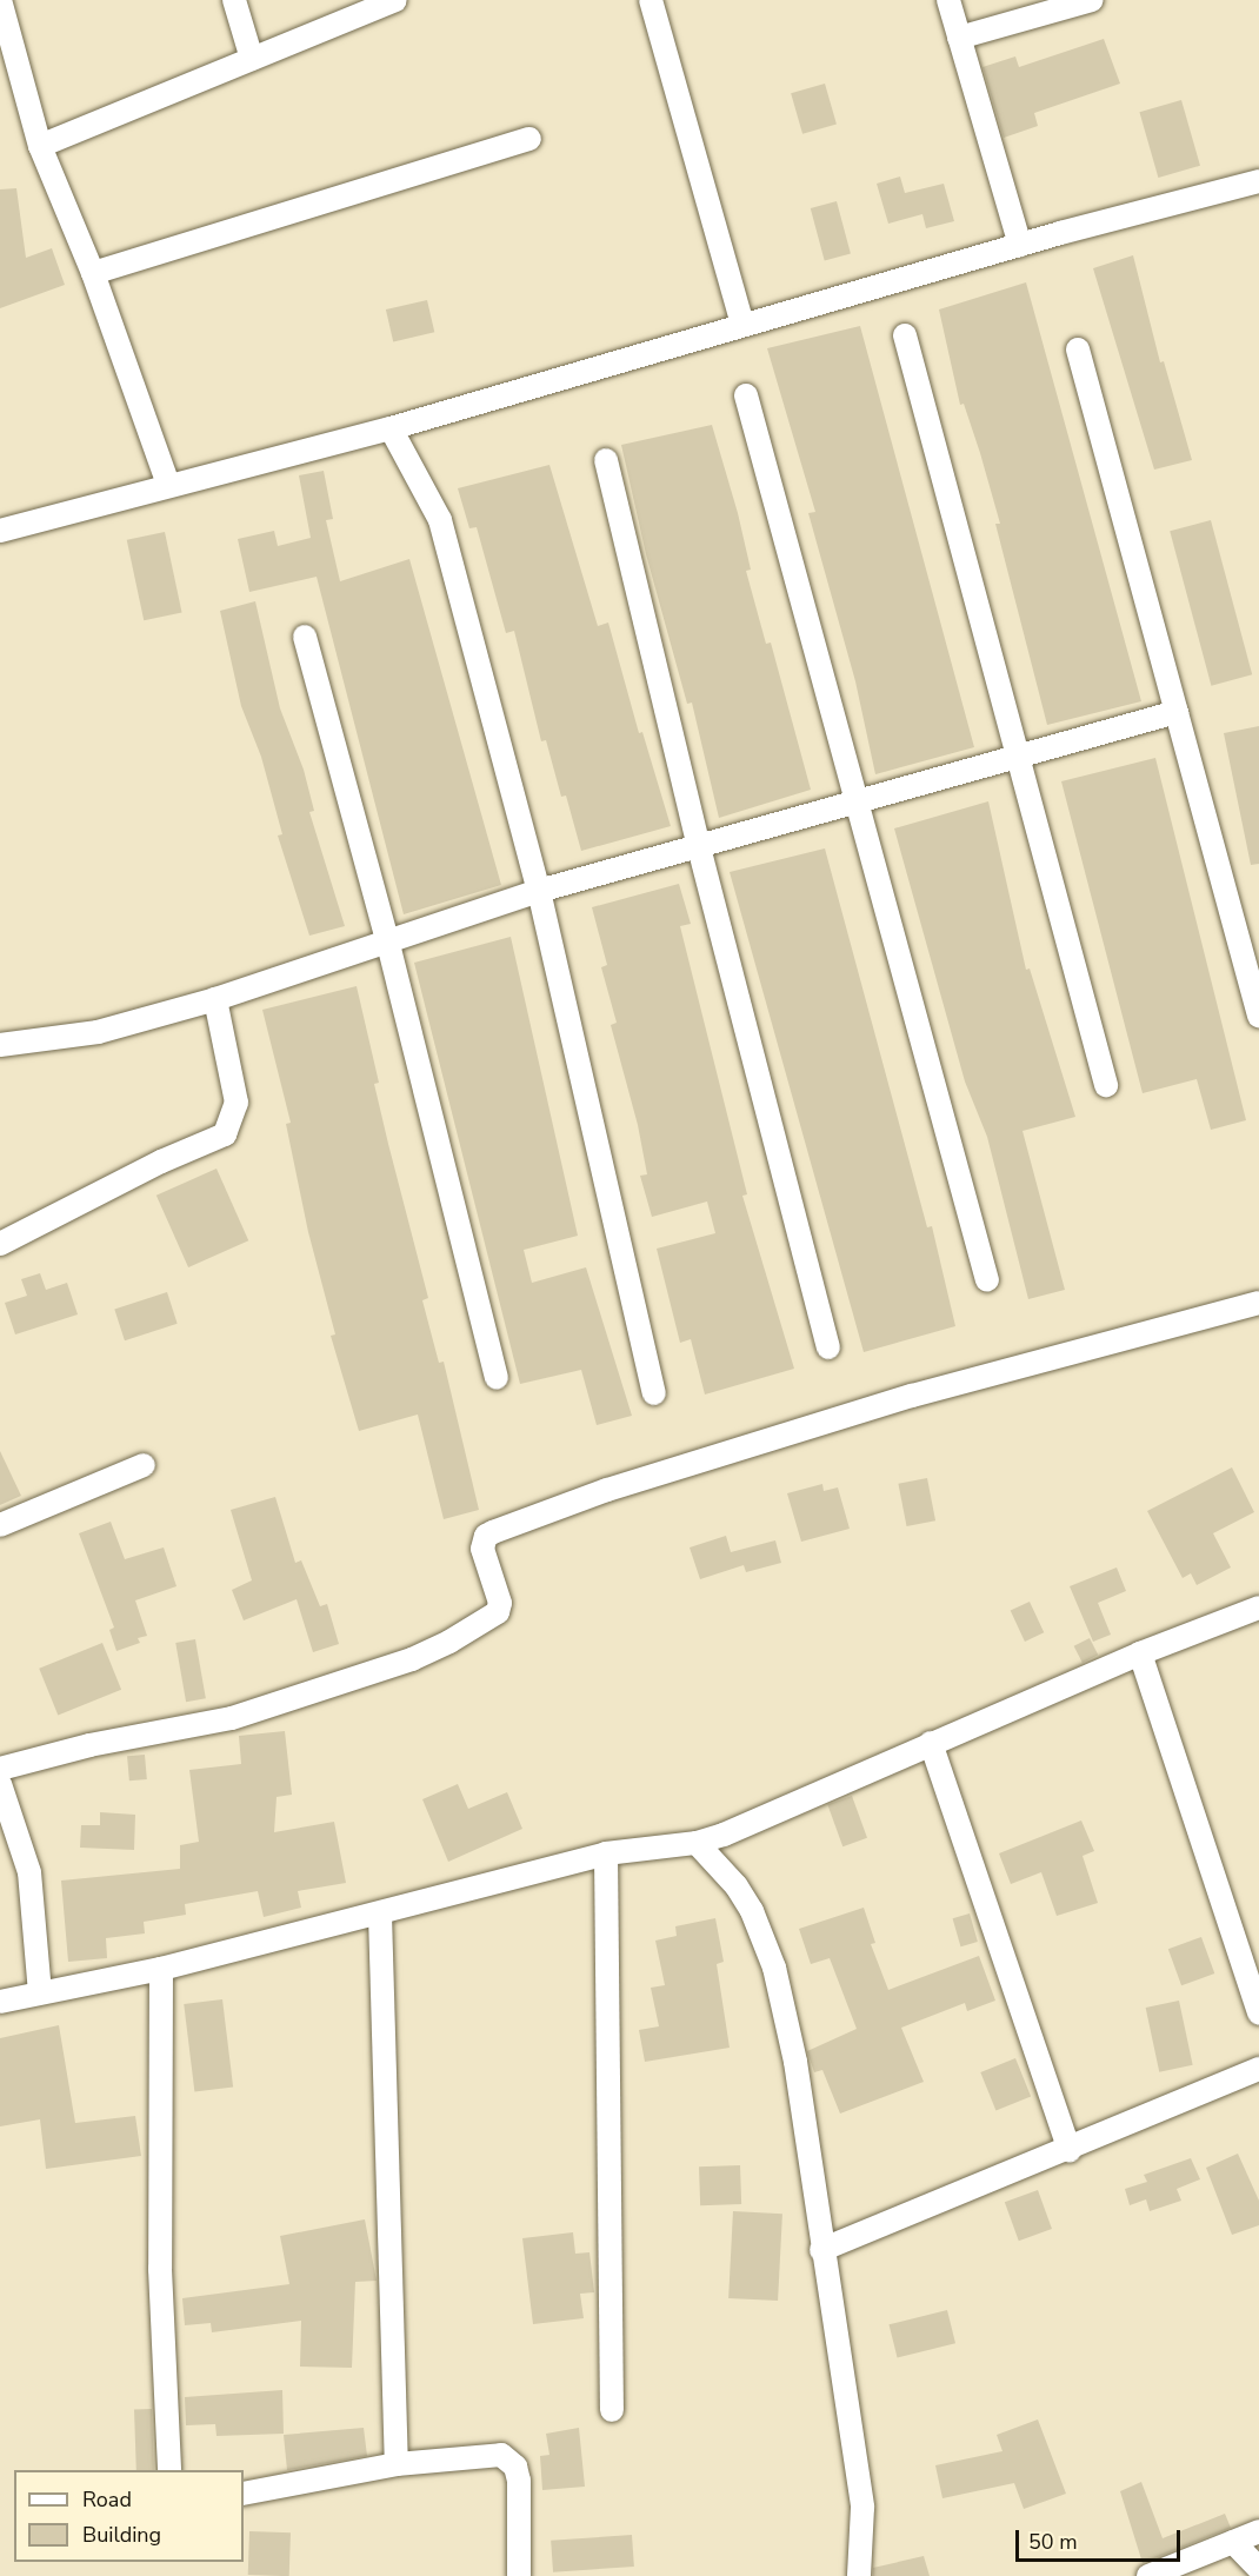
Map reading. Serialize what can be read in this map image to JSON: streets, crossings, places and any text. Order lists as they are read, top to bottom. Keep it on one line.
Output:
{"legend":["Road","Building"],"scale_bar":"50 m"}
